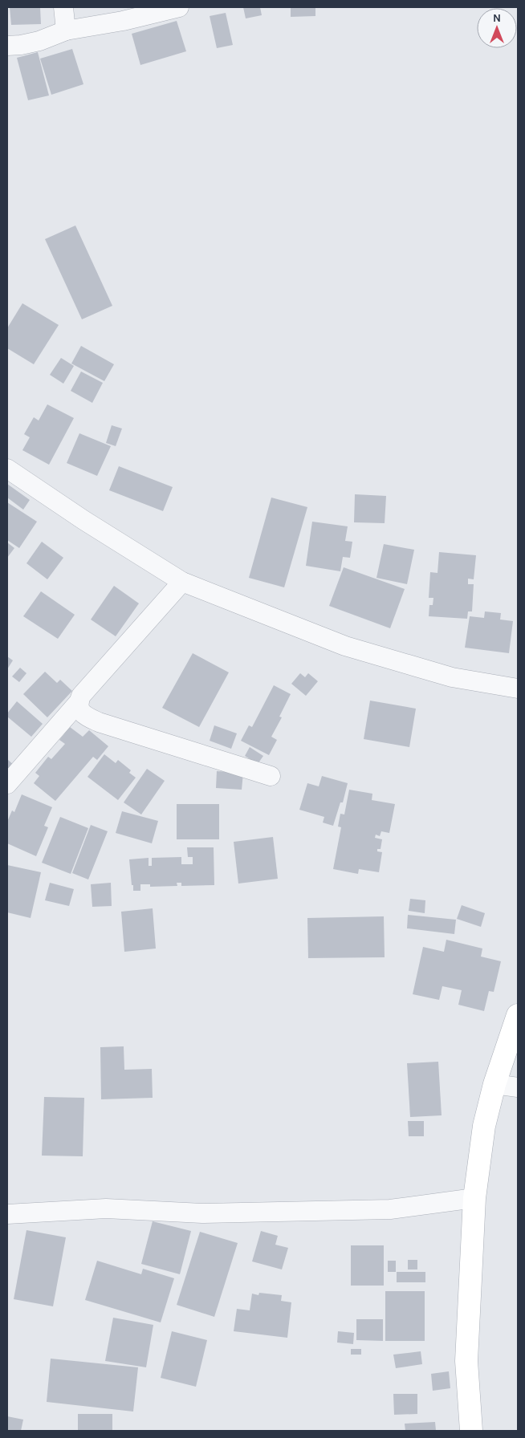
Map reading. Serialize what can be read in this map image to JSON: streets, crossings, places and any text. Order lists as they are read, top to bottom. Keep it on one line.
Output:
{"north":"top"}
